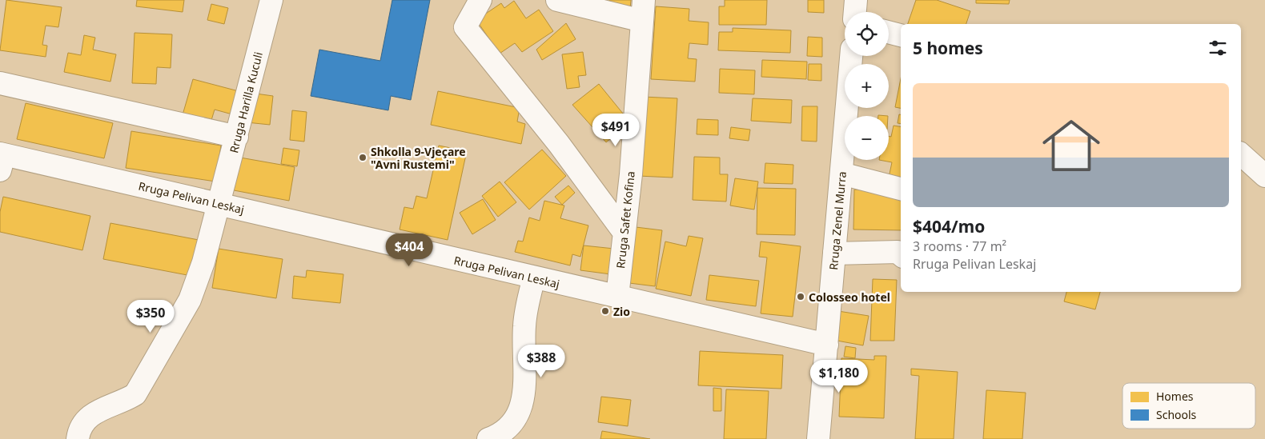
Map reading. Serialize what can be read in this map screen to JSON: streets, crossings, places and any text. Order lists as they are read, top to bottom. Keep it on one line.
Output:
{"streets":{"street":["Rruga Harilla Kuculi","Rruga Pelivan Leskaj","Rruga Safet Kofina","Rruga Zenel Murra"]},"crossings":[["Rruga Harilla Kuculi","Rruga Pelivan Leskaj"],["Rruga Pelivan Leskaj","Rruga Safet Kofina"],["Rruga Pelivan Leskaj","Rruga Zenel Murra"]],"places":["Shkolla 9-Vjeçare \"Avni Rustemi\"","Colosseo hotel","Zio"],"legend":["Homes","Schools"],"page":{"map_buttons":["+","−"],"heading":"5 homes","list":[{"name":"$404/mo","note":"3 rooms · 77 m² · Rruga Pelivan Leskaj"}],"price":["$491","$404","$350","$388","$1,180"]}}
